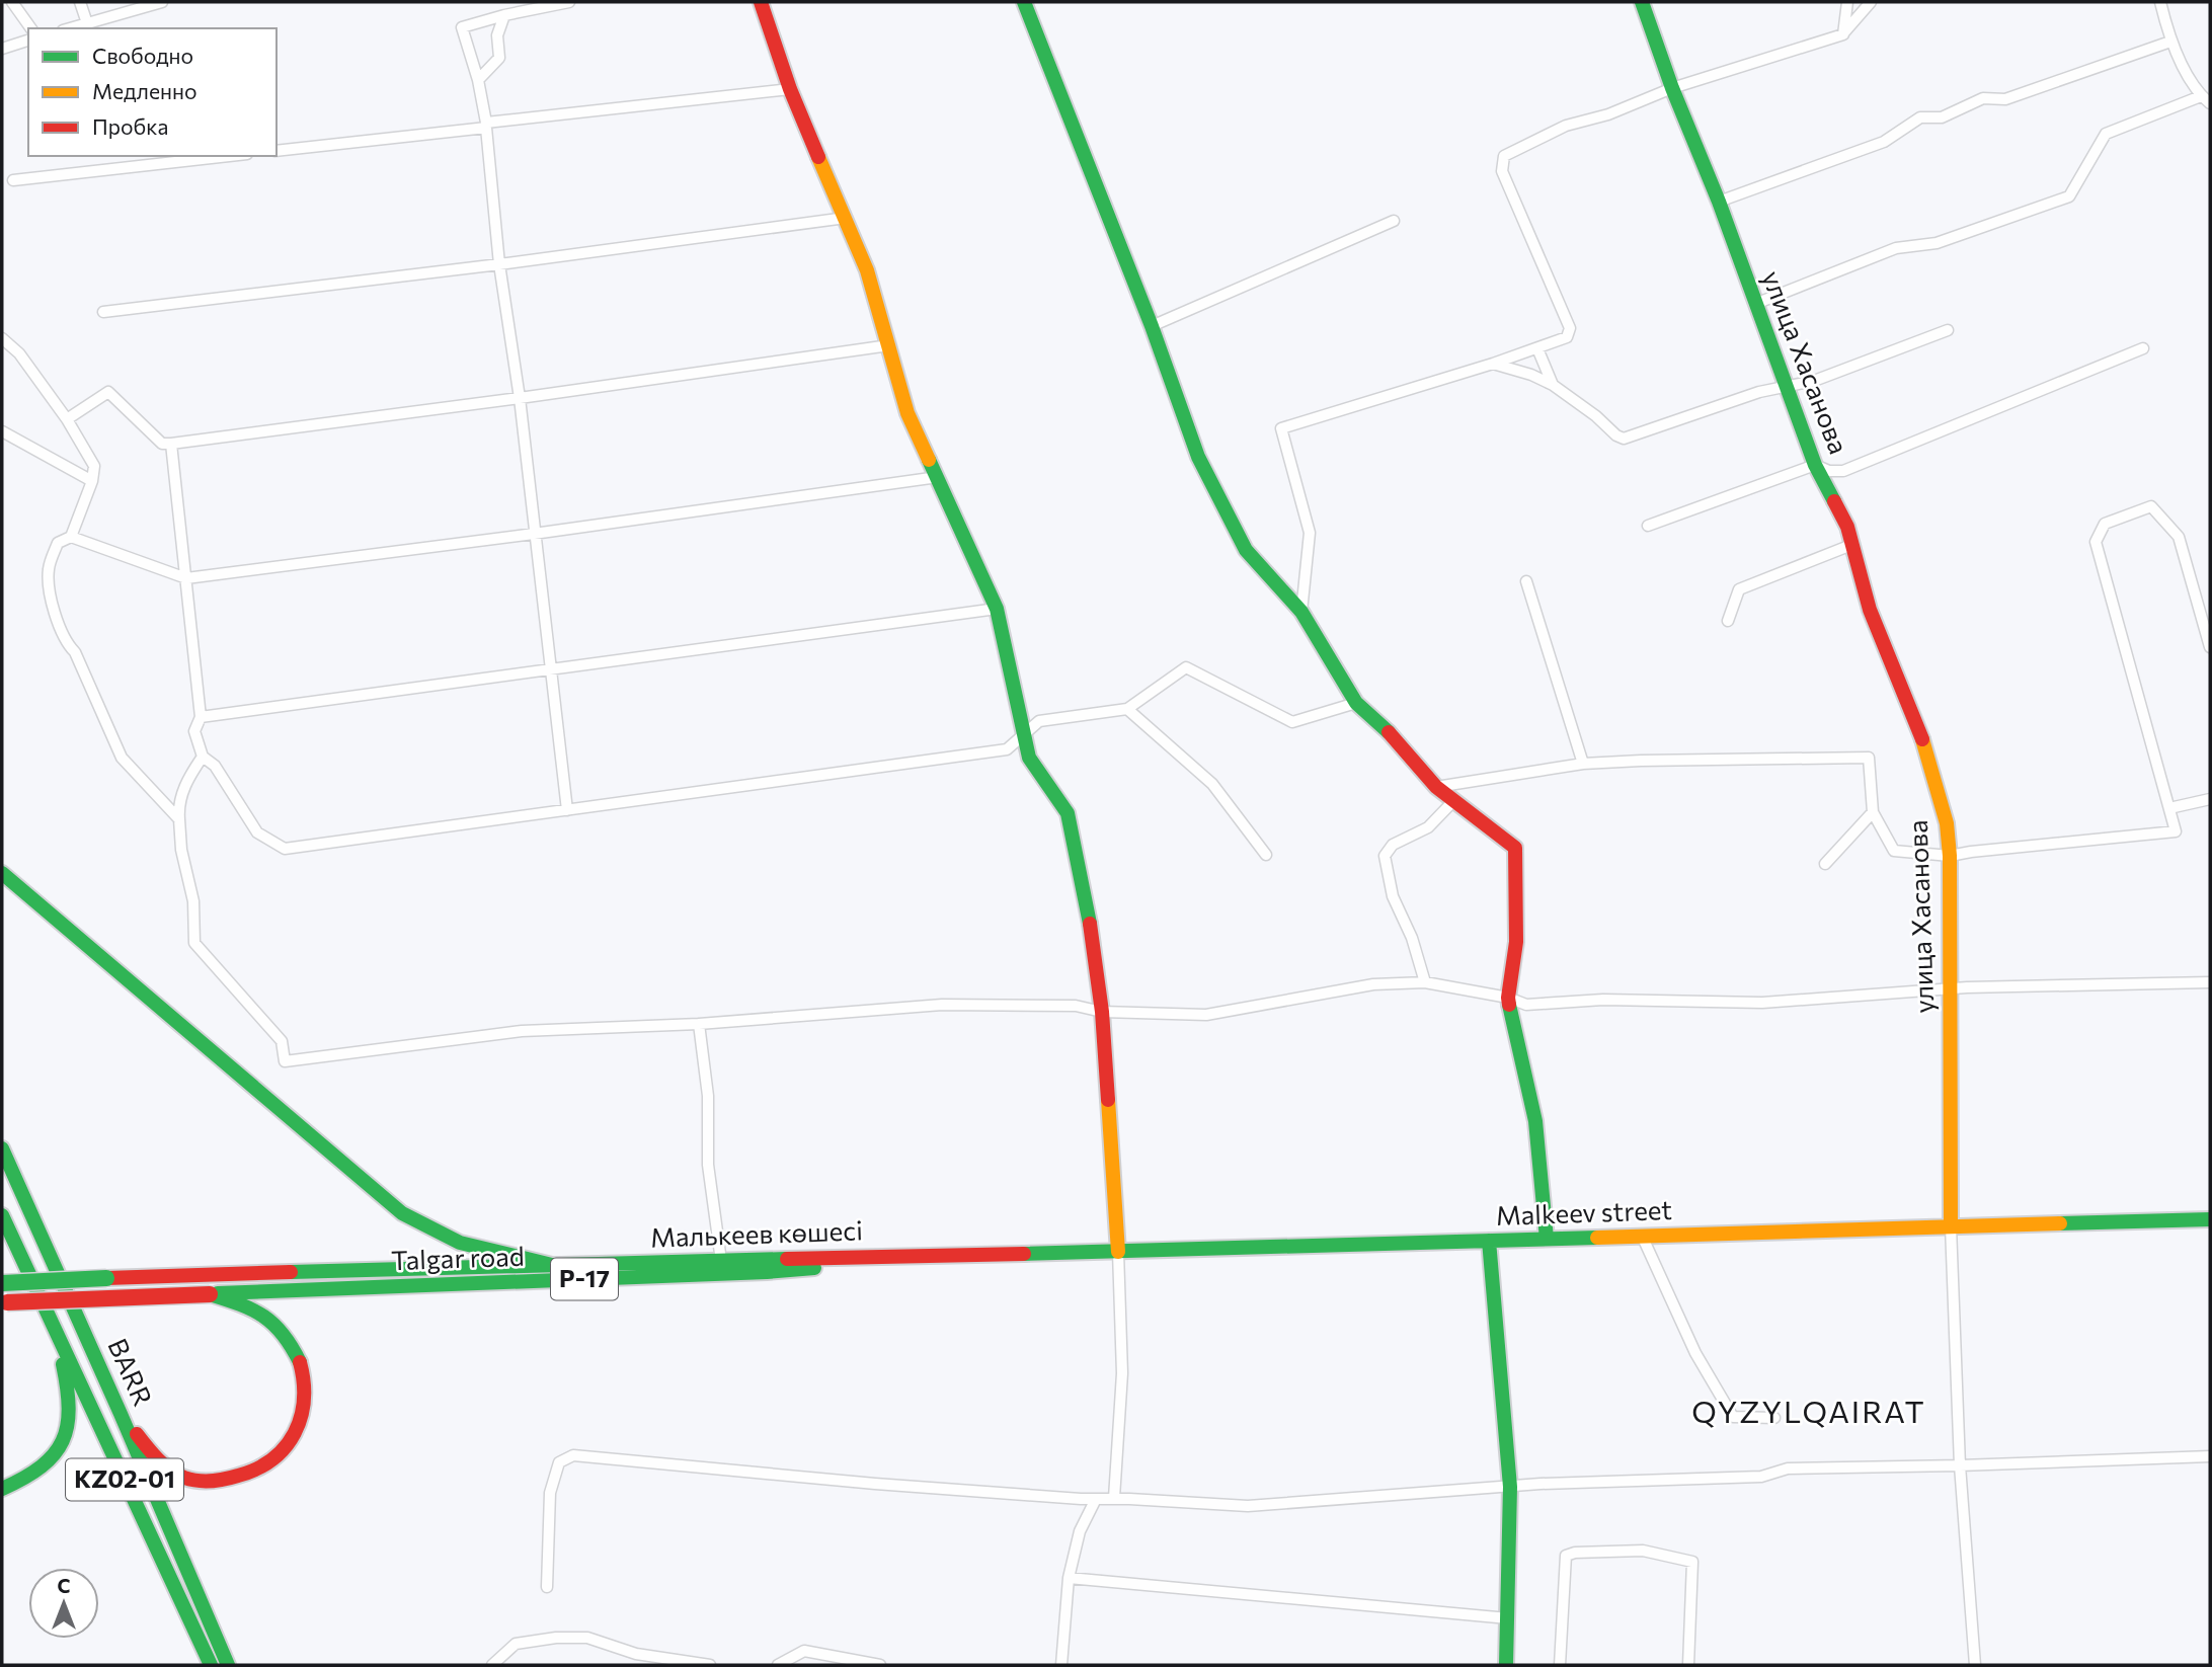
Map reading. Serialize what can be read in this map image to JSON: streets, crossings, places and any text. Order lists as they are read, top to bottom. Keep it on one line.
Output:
{"streets":{"main road":["улица Хасанова","Malkeev street","Малькеев көшесі","Talgar road","P-17","BARR","KZ02-01"]},"crossings":[["улица Хасанова","Malkeev street"],["Malkeev street","Малькеев көшесі"],["Malkeev street","Talgar road"],["Малькеев көшесі","Talgar road"]],"districts":["QYZYLQAIRAT"],"legend":["Свободно","Медленно","Пробка"],"north":"top"}
